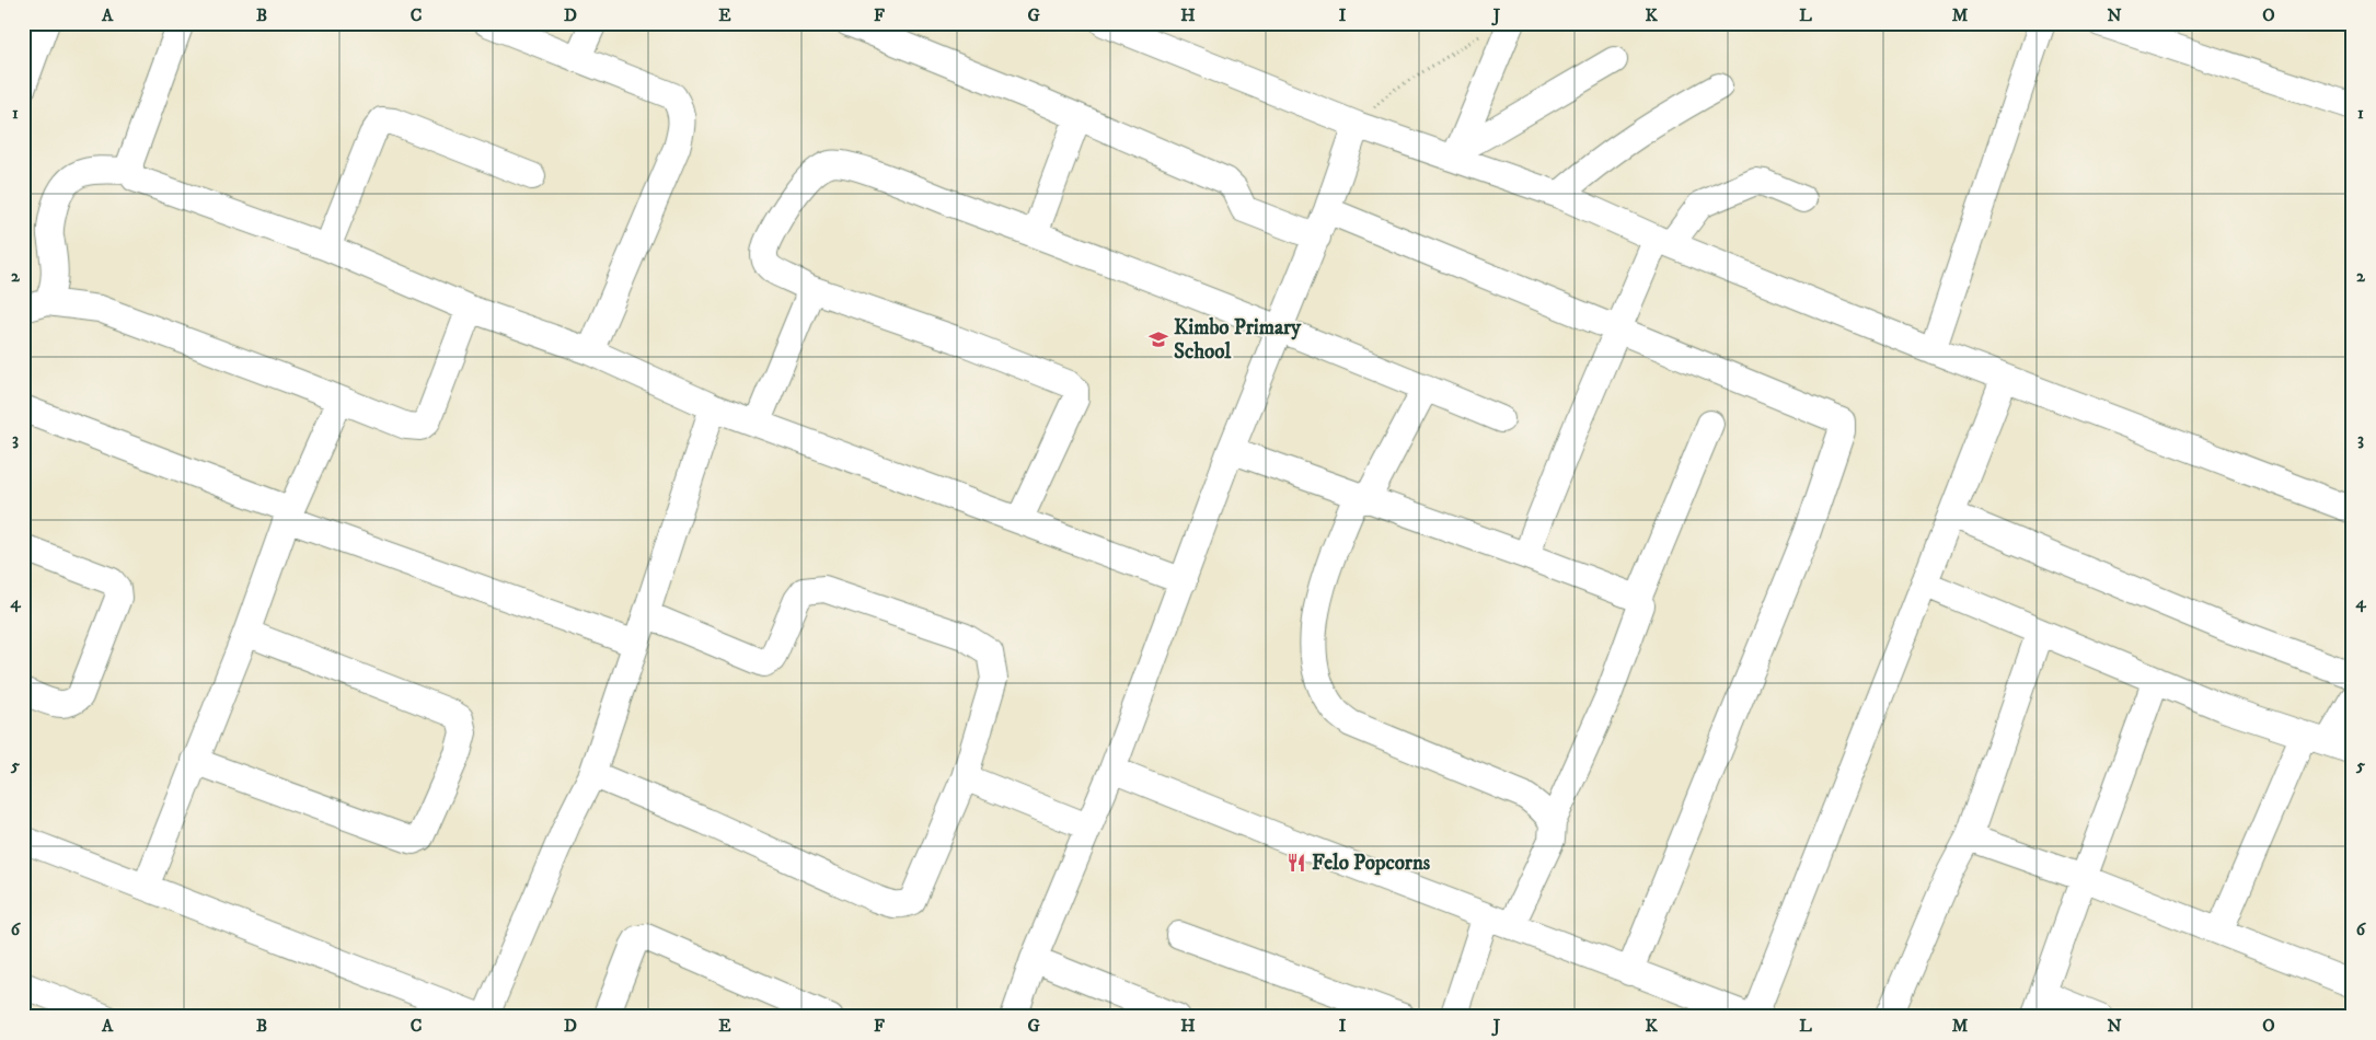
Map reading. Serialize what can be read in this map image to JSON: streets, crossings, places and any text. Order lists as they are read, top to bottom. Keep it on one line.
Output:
{"places":{"school or university":["Kimbo Primary School"],"restaurant":["Felo Popcorns"]},"grid":{"columns":["A","B","C","D","E","F","G","H","I","J","K","L","M","N","O"],"rows":["1","2","3","4","5","6"]}}
